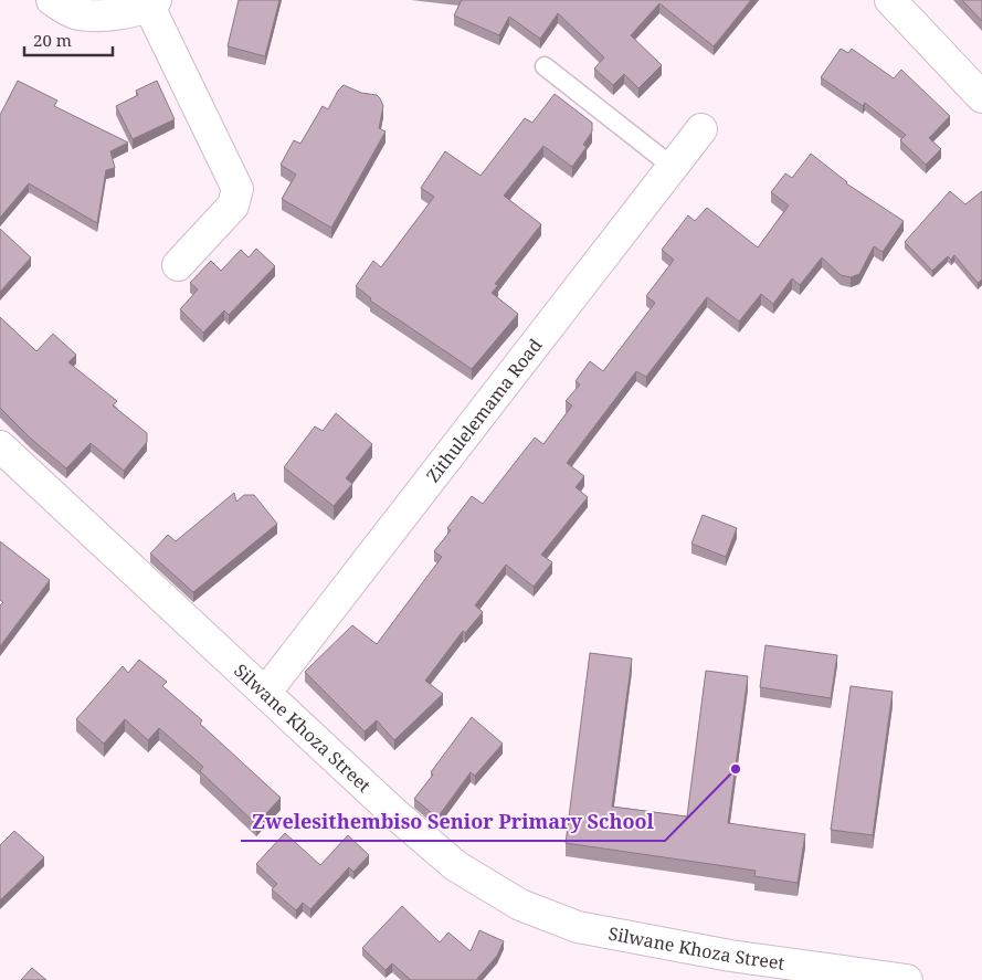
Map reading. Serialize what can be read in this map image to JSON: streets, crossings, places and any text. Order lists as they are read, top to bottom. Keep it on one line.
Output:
{"streets":{"street":["Zithulelemama Road","Silwane Khoza Street"]},"crossings":[["Zithulelemama Road","Silwane Khoza Street"]],"places":["Zwelesithembiso Senior Primary School"],"scale_bar":"20 m"}
